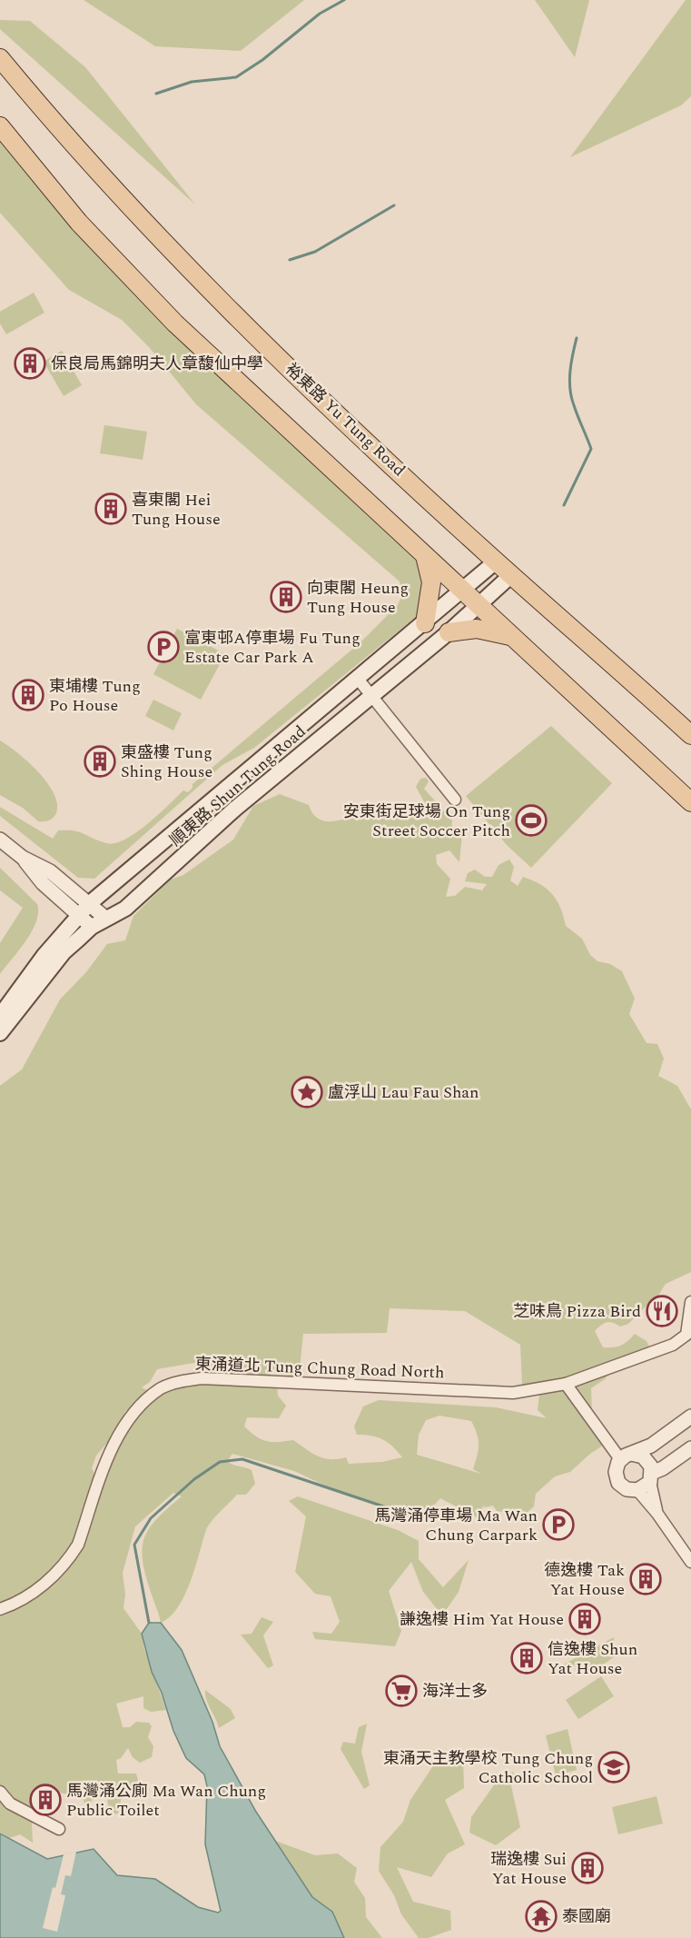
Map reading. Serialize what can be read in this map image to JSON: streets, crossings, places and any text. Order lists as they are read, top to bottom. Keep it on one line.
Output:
{"streets":{"main road":["裕東路 Yu Tung Road","順東路 Shun Tung Road"],"street":["東涌道北 Tung Chung Road North"]},"crossings":[["裕東路 Yu Tung Road","順東路 Shun Tung Road"]],"places":{"building":["保良局馬錦明夫人章馥仙中學","喜東閣 Hei Tung House","向東閣 Heung Tung House","東埔樓 Tung Po House","東盛樓 Tung Shing House","德逸樓 Tak Yat House","謙逸樓 Him Yat House","信逸樓 Shun Yat House","馬灣涌公廁 Ma Wan Chung Public Toilet","瑞逸樓 Sui Yat House"],"parking":["富東邨A停車場 Fu Tung Estate Car Park A","馬灣涌停車場 Ma Wan Chung Carpark"],"sports":["安東街足球場 On Tung Street Soccer Pitch"],"place":["盧浮山 Lau Fau Shan"],"restaurant":["芝味鳥 Pizza Bird"],"supermarket":["海洋士多"],"school or university":["東涌天主教學校 Tung Chung Catholic School"],"temple":["泰國廟"]}}
